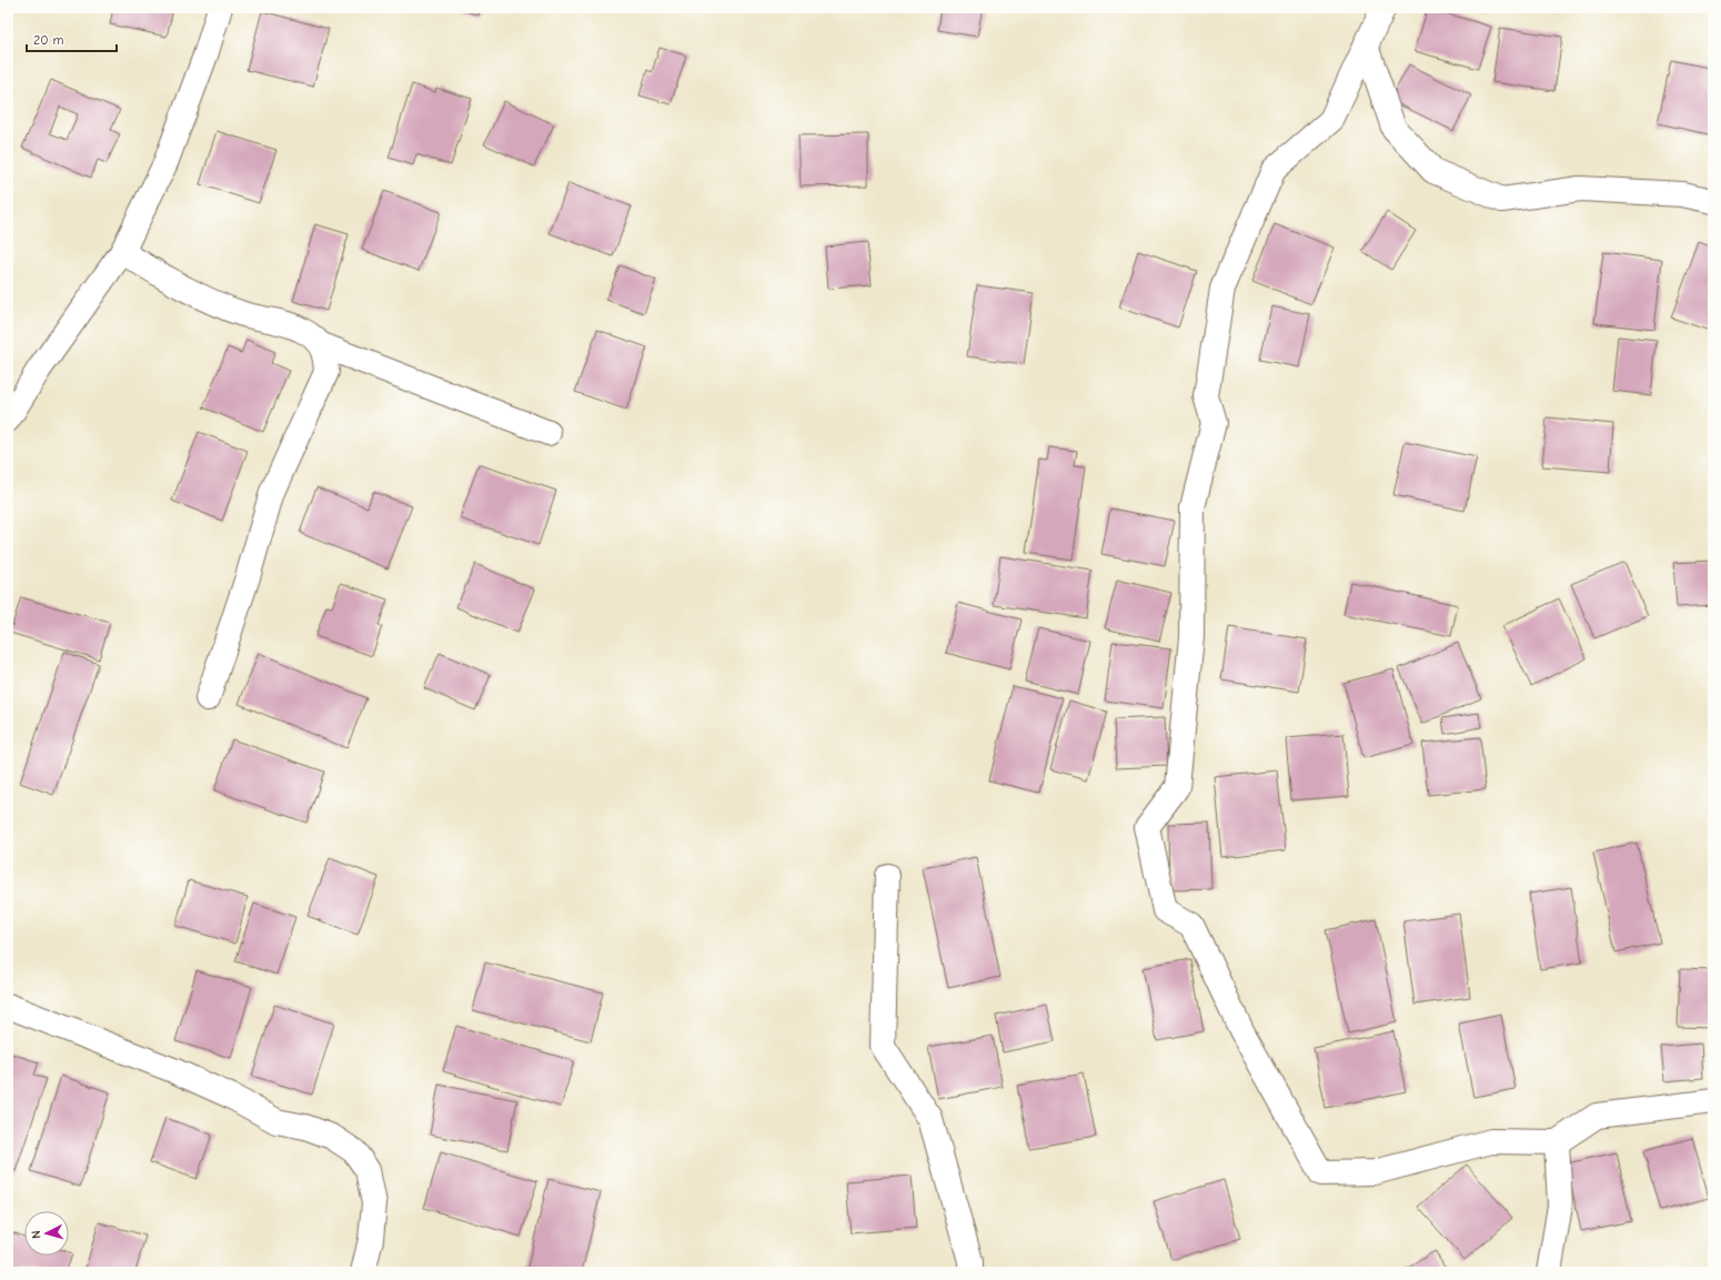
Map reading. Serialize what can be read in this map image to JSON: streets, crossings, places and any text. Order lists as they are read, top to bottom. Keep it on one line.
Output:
{"scale_bar":"20 m","north":"left"}
